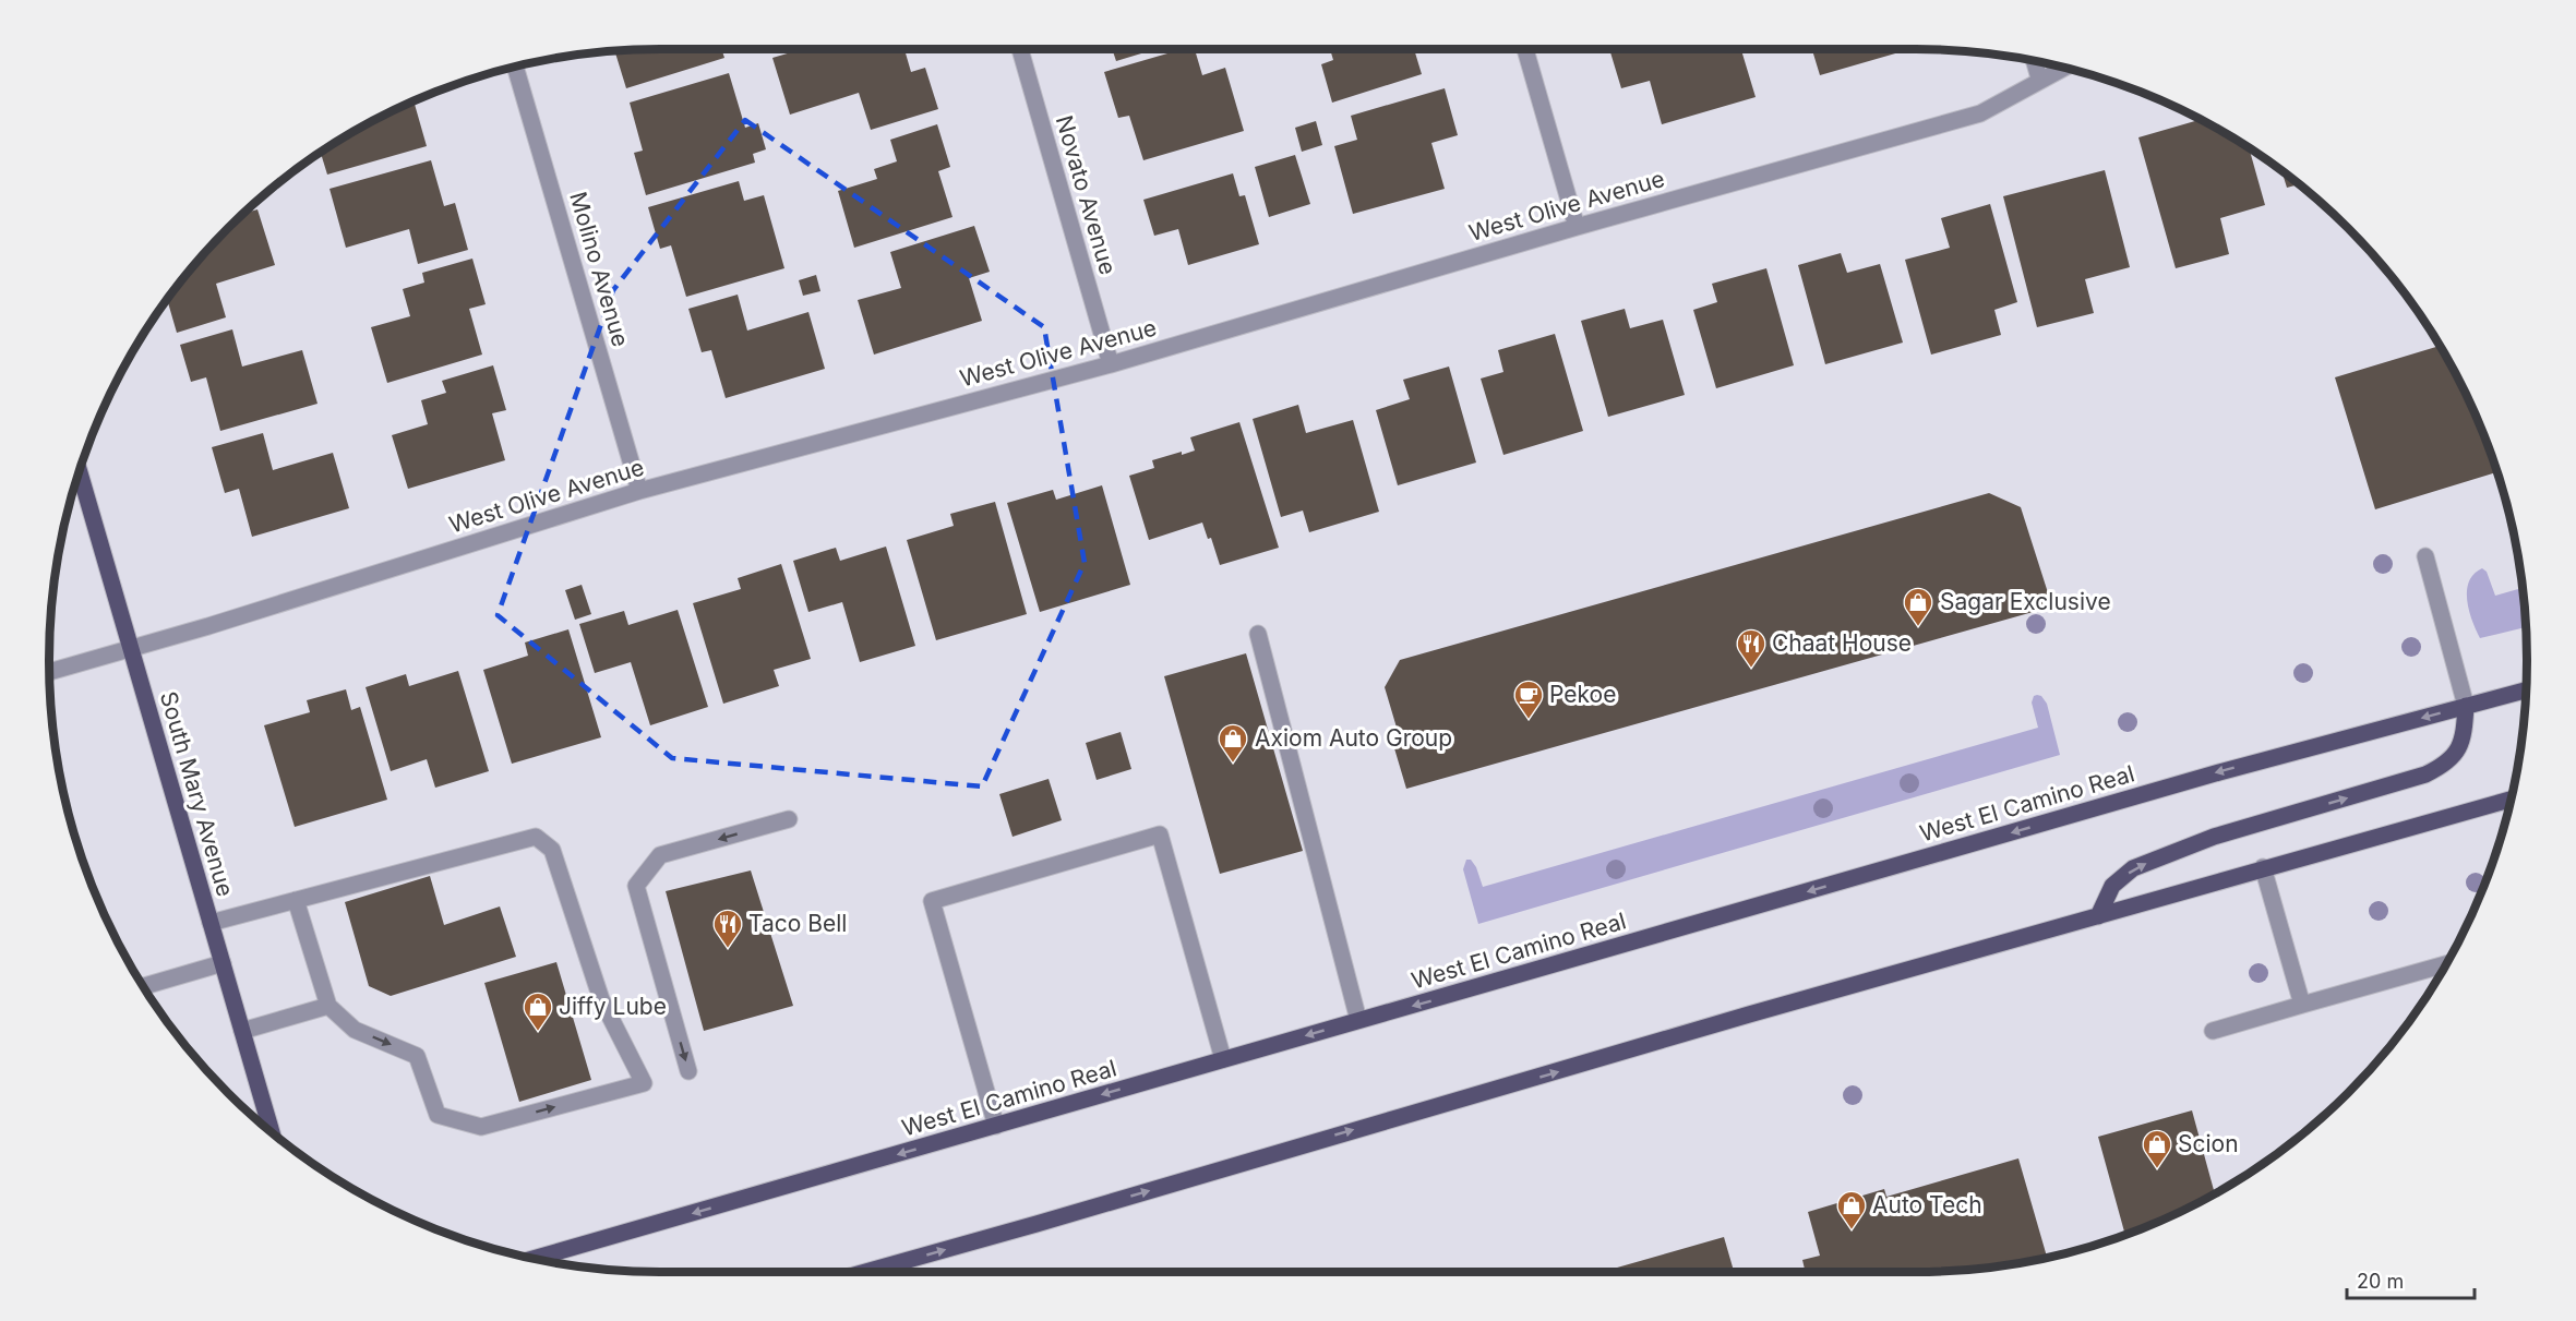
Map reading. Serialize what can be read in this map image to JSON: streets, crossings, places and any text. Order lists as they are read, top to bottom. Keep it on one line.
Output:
{"streets":{"main road":["South Mary Avenue","West El Camino Real"],"street":["Novato Avenue","West Olive Avenue","Molino Avenue"]},"crossings":[["Novato Avenue","West Olive Avenue"],["West Olive Avenue","Molino Avenue"],["West Olive Avenue","South Mary Avenue"]],"places":{"shop":["Sagar Exclusive","Axiom Auto Group","Jiffy Lube","Scion","Auto Tech"],"restaurant":["Chaat House","Taco Bell"],"cafe":["Pekoe"]},"scale_bar":"20 m"}
